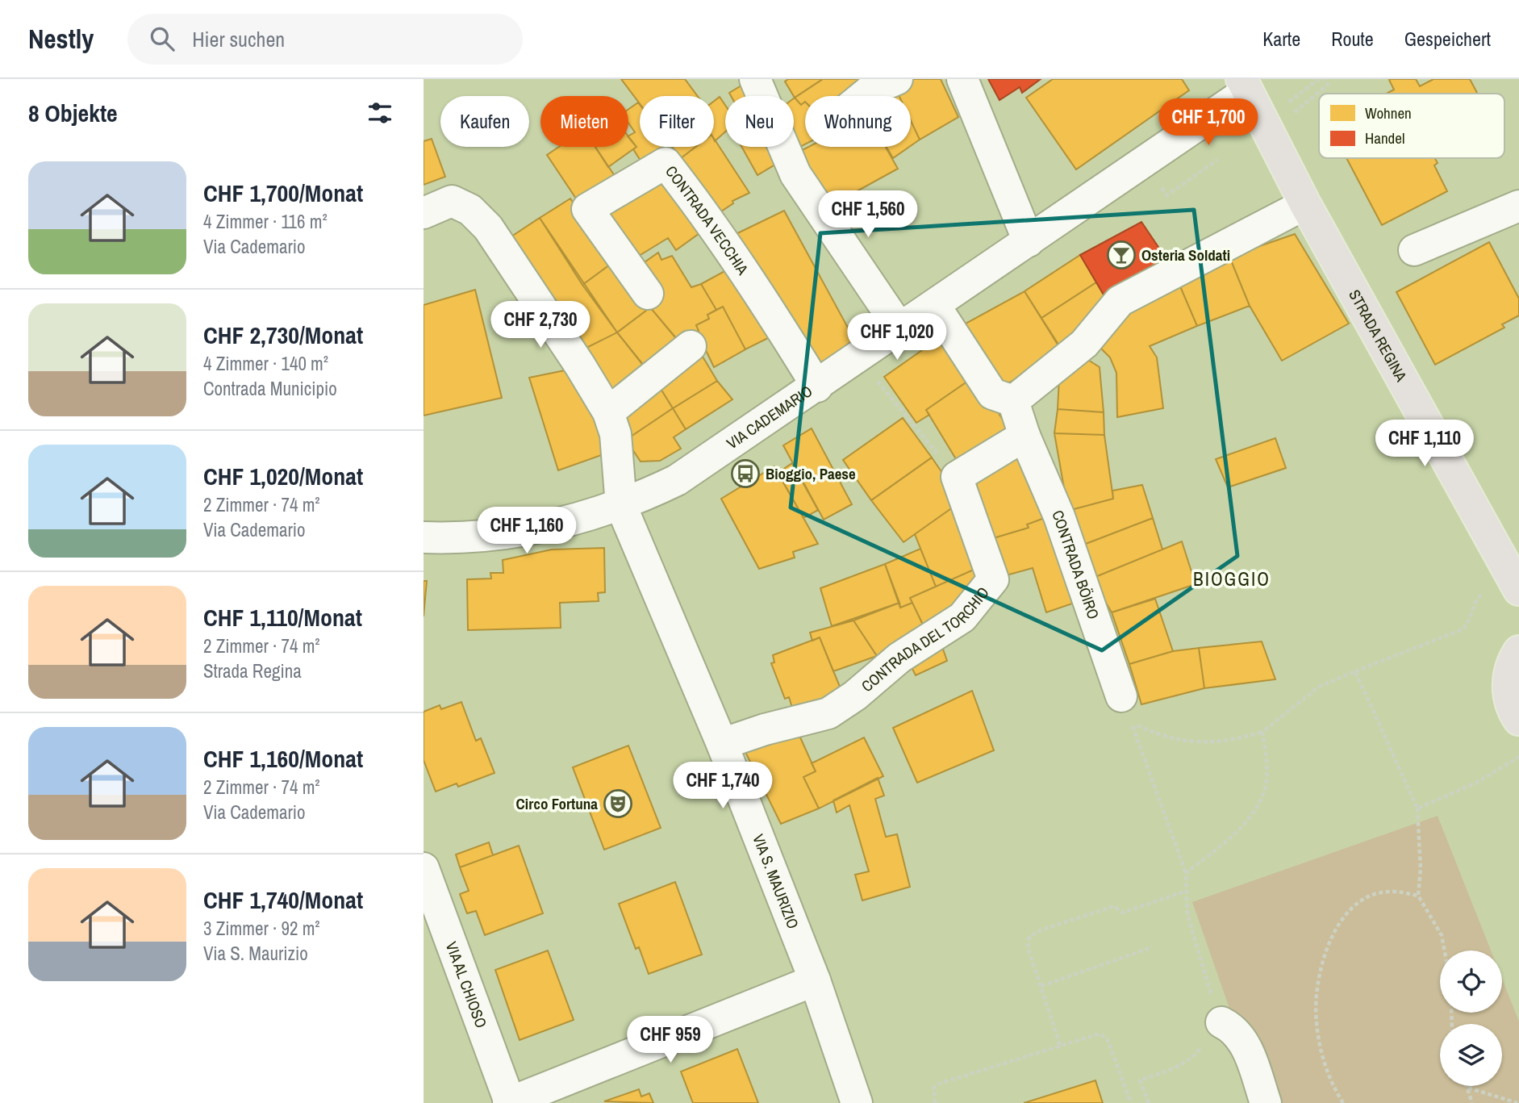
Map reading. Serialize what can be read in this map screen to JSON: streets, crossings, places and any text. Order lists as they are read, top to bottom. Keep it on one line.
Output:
{"streets":{"main road":["STRADA REGINA"],"street":["CONTRADA VECCHIA","VIA CADEMARIO","CONTRADA BÖIRO","CONTRADA DEL TORCHIO","VIA S. MAURIZIO","VIA AL CHIOSO"]},"crossings":[["CONTRADA VECCHIA","VIA CADEMARIO"],["STRADA REGINA","VIA CADEMARIO"],["VIA CADEMARIO","VIA S. MAURIZIO"],["CONTRADA DEL TORCHIO","VIA S. MAURIZIO"],["VIA S. MAURIZIO","VIA AL CHIOSO"]],"districts":["BIOGGIO"],"places":{"bar":["Osteria Soldati"],"bus stop":["Bioggio, Paese"],"theatre":["Circo Fortuna"]},"legend":["Wohnen","Handel"],"page":{"header":"Nestly","search":"Hier suchen","nav":["Karte","Route","Gespeichert"],"heading":"8 Objekte","chip":["Kaufen","Mieten","Filter","Neu","Wohnung"],"price":["CHF 1,700","CHF 1,560","CHF 2,730","CHF 1,020","CHF 1,110","CHF 1,160","CHF 1,740","CHF 959"],"list":[{"name":"CHF 1,700/Monat","note":"4 Zimmer · 116 m² · Via Cademario"},{"name":"CHF 2,730/Monat","note":"4 Zimmer · 140 m² · Contrada Municipio"},{"name":"CHF 1,020/Monat","note":"2 Zimmer · 74 m² · Via Cademario"},{"name":"CHF 1,110/Monat","note":"2 Zimmer · 74 m² · Strada Regina"},{"name":"CHF 1,160/Monat","note":"2 Zimmer · 74 m² · Via Cademario"},{"name":"CHF 1,740/Monat","note":"3 Zimmer · 92 m² · Via S. Maurizio"}]}}
